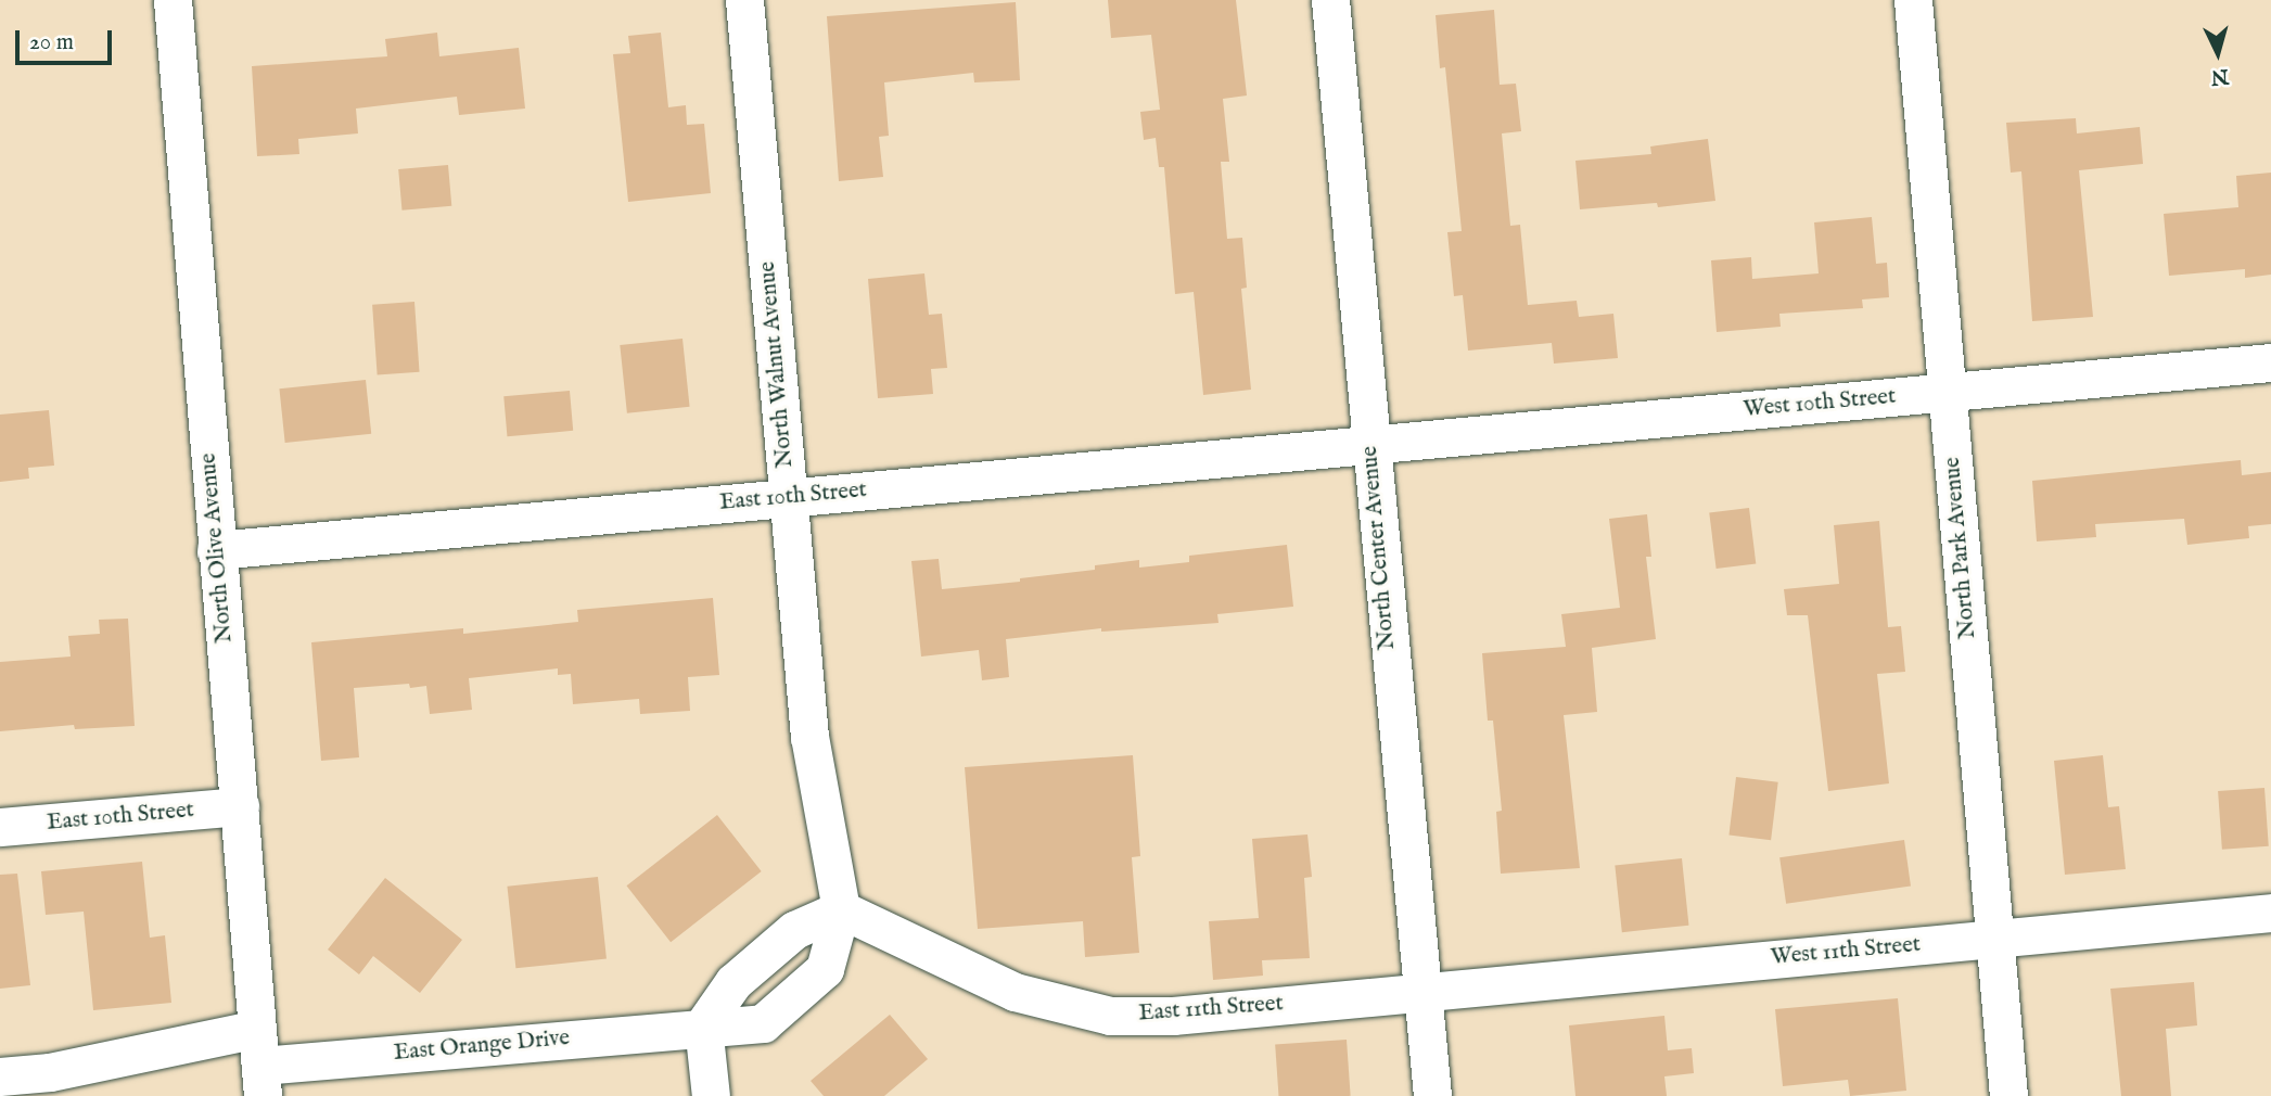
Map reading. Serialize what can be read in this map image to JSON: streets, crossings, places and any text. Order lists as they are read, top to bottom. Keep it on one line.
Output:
{"streets":{"street":["North Walnut Avenue","West 10th Street","East 10th Street","North Olive Avenue","North Center Avenue","North Park Avenue","West 11th Street","East 11th Street","East Orange Drive"]},"crossings":[["North Walnut Avenue","East 10th Street"],["North Walnut Avenue","East 11th Street"],["North Walnut Avenue","East Orange Drive"],["West 10th Street","East 10th Street"],["West 10th Street","North Center Avenue"],["West 10th Street","North Park Avenue"],["East 10th Street","North Olive Avenue"],["East 10th Street","North Center Avenue"],["North Olive Avenue","East Orange Drive"],["North Center Avenue","West 11th Street"],["North Center Avenue","East 11th Street"],["North Park Avenue","West 11th Street"],["West 11th Street","East 11th Street"],["East 11th Street","East Orange Drive"]],"scale_bar":"20 m","north":"bottom"}
